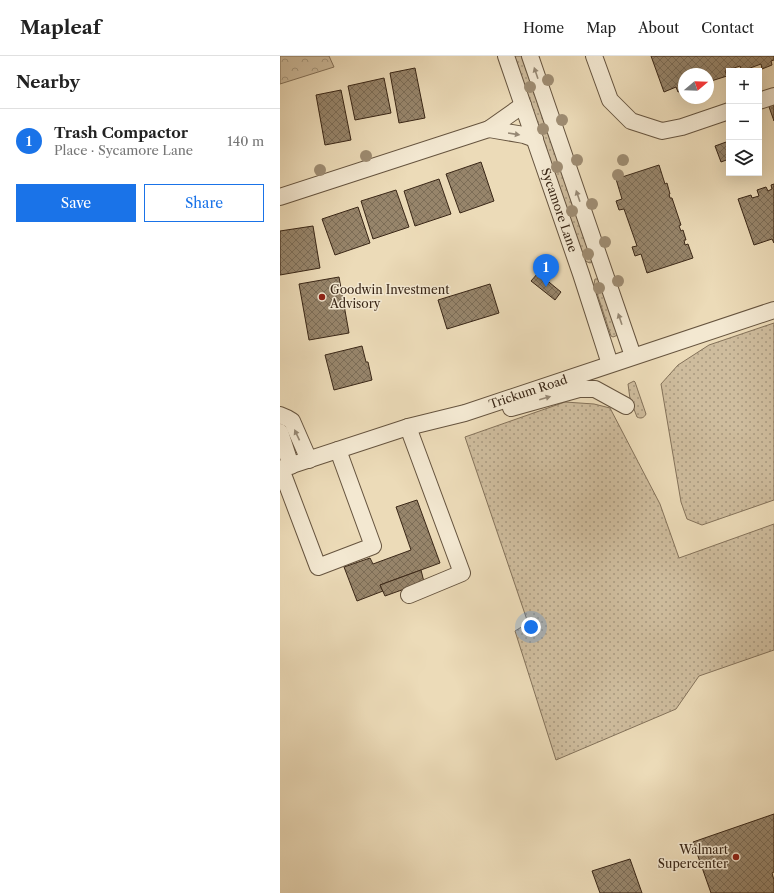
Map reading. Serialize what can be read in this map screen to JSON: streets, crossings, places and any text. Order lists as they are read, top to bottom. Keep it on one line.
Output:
{"streets":{"street":["Sycamore Lane","Trickum Road"]},"crossings":[["Sycamore Lane","Trickum Road"]],"places":["Goodwin Investment Advisory","Walmart Supercenter"],"north":"right","page":{"header":"Mapleaf","nav":["Home","Map","About","Contact"],"heading":"Nearby","map_buttons":["+","−"],"list":[{"mark":"1","name":"Trash Compactor","note":"Place · Sycamore Lane","value":"140 m"}],"buttons":["Save","Share"],"pins":"1"}}
